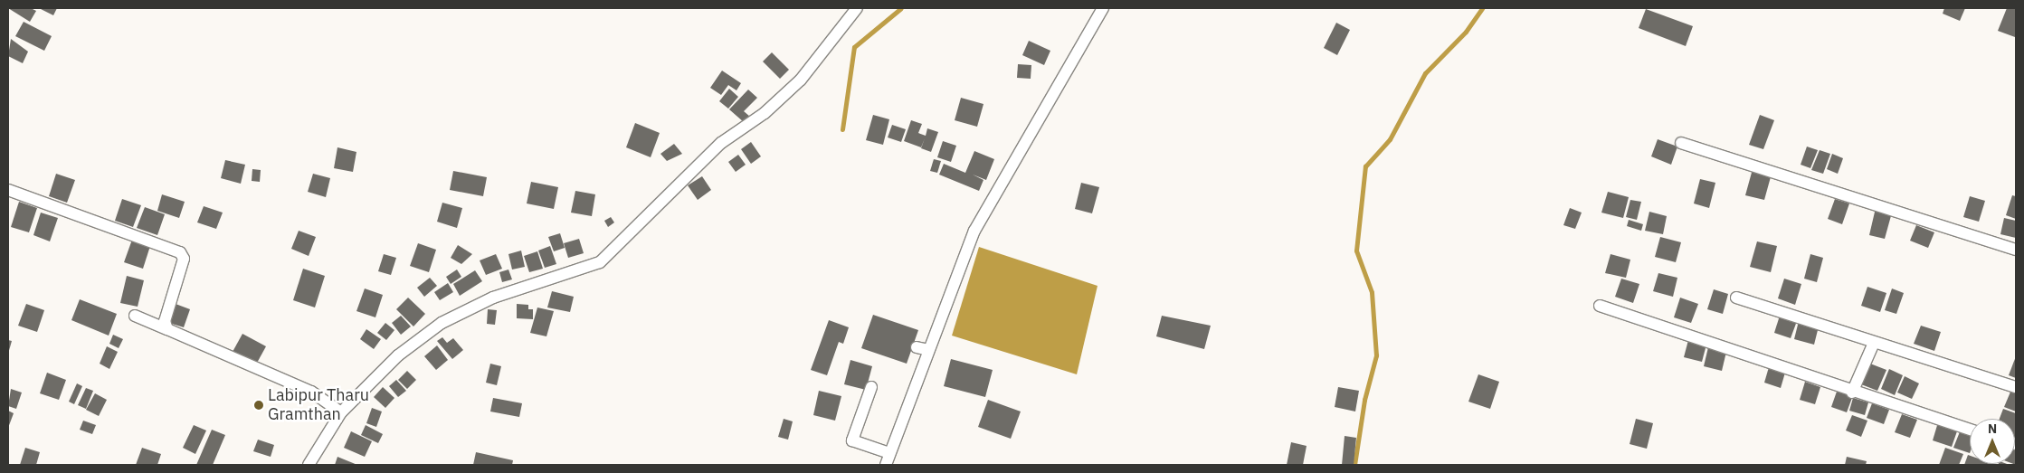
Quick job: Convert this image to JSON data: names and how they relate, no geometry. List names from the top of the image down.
{
  "places": ["Labipur Tharu Gramthan"],
  "north": "top"
}
